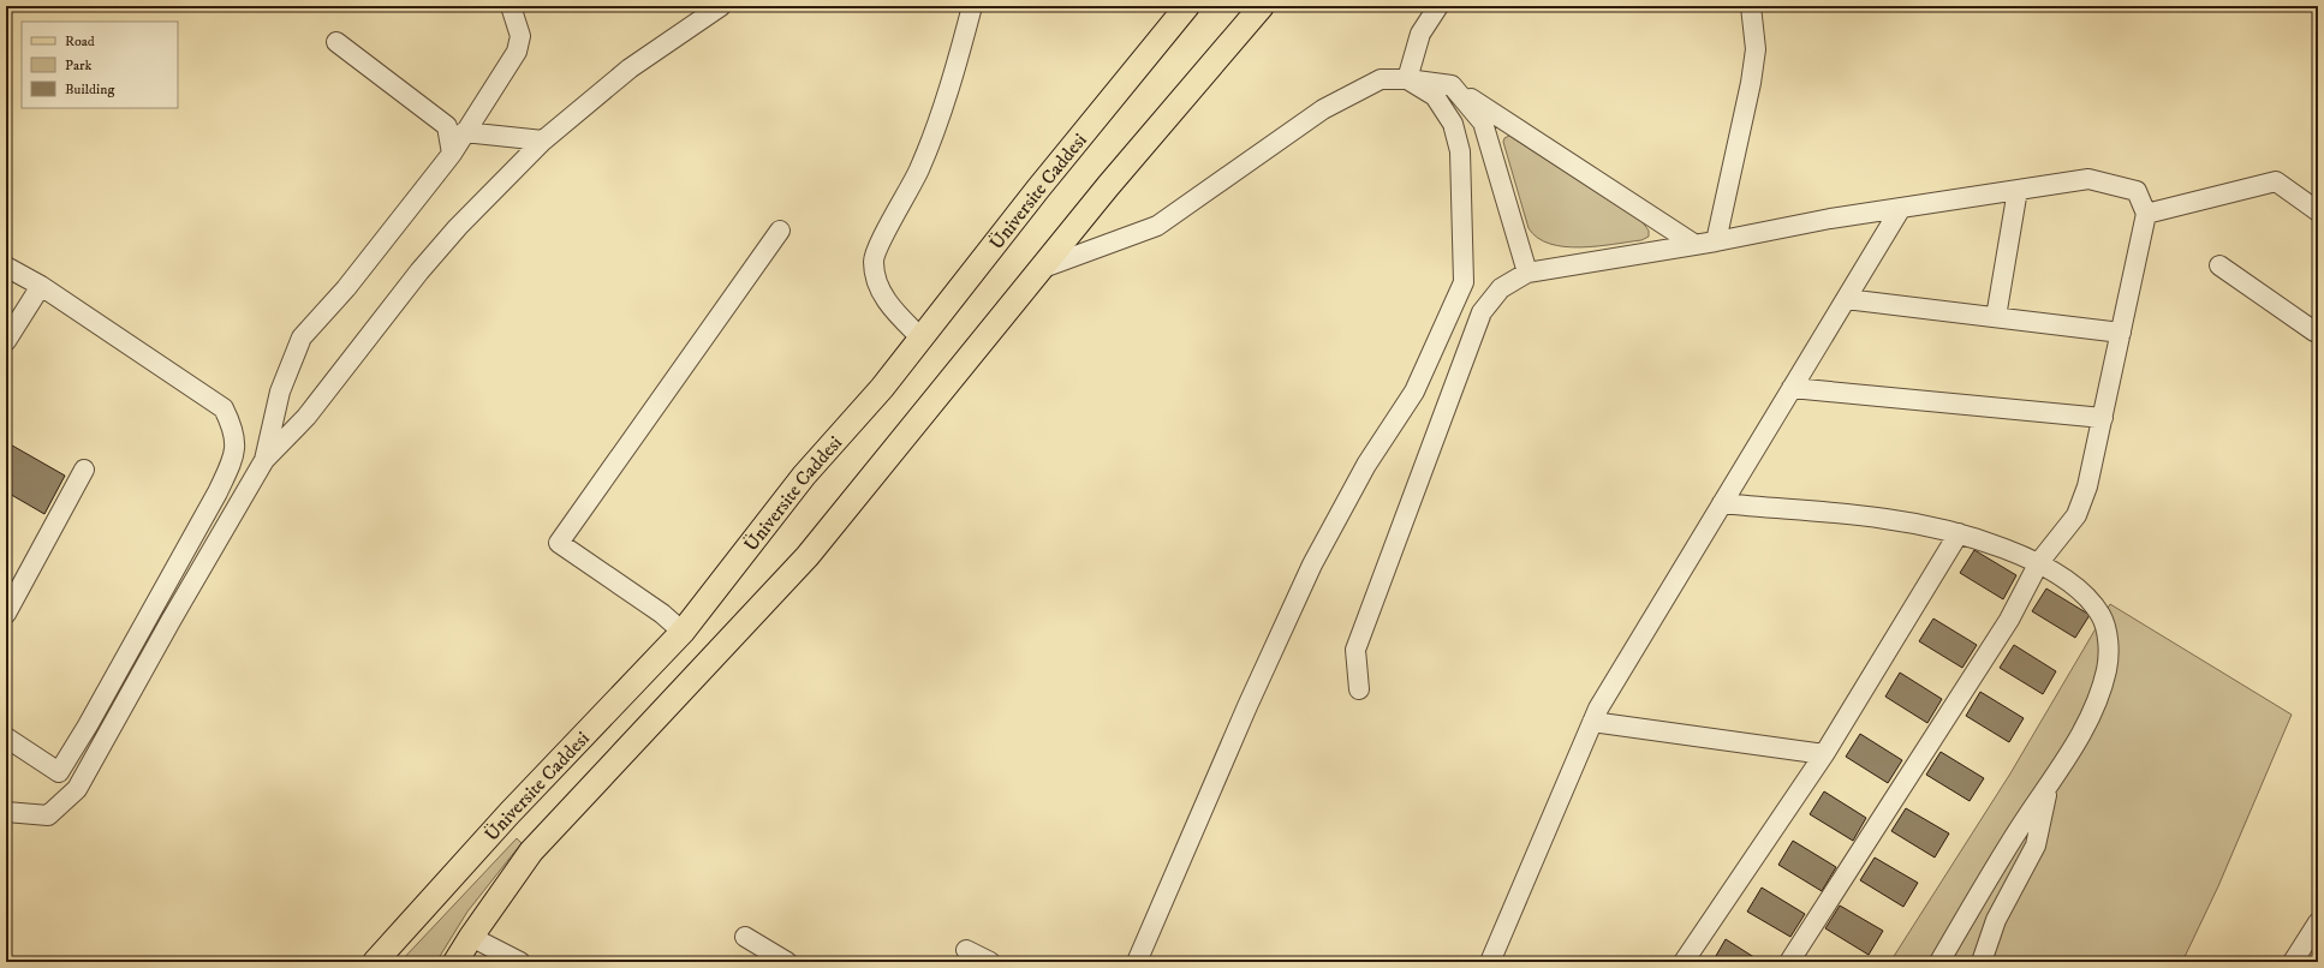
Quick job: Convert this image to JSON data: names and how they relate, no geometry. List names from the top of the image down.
{
  "streets": {
    "main road": ["Üniversite Caddesi"]
  },
  "legend": ["Road", "Park", "Building"]
}
